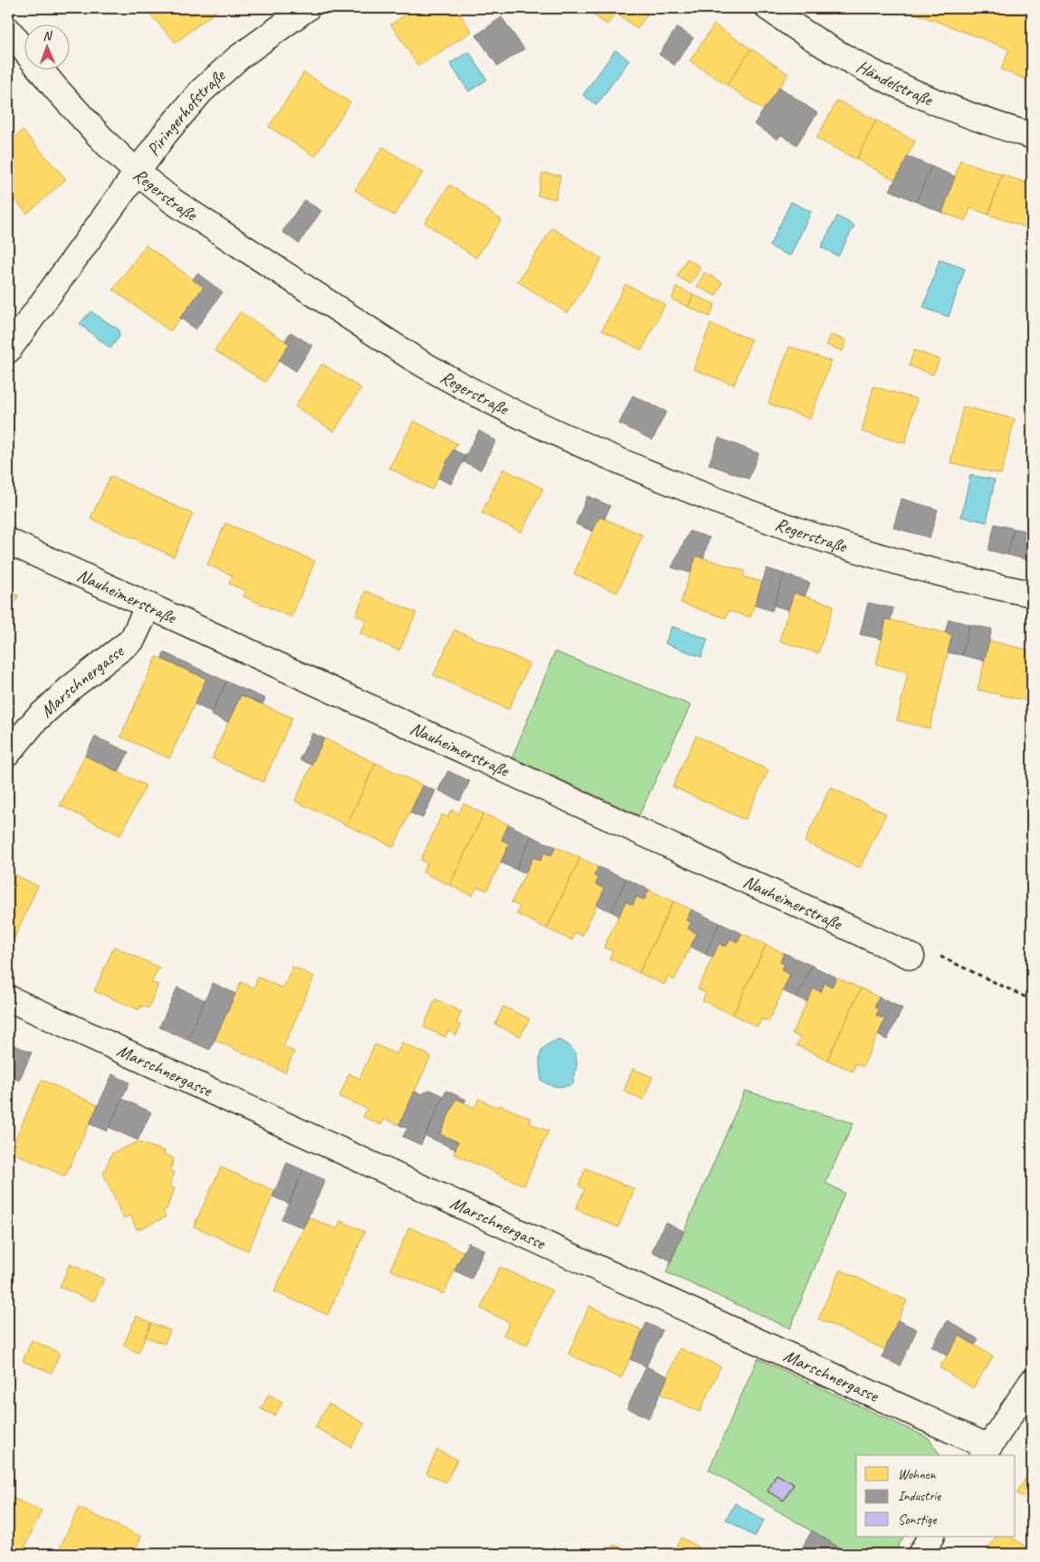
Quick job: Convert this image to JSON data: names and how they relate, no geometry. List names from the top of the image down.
{
  "streets": {
    "street": [
      "Händelstraße",
      "Piringerhofstraße",
      "Regerstraße",
      "Nauheimerstraße",
      "Marschnergasse"
    ]
  },
  "crossings": [
    ["Piringerhofstraße", "Regerstraße"],
    ["Nauheimerstraße", "Marschnergasse"]
  ],
  "legend": ["Wohnen", "Industrie", "Sonstige"],
  "north": "top"
}
